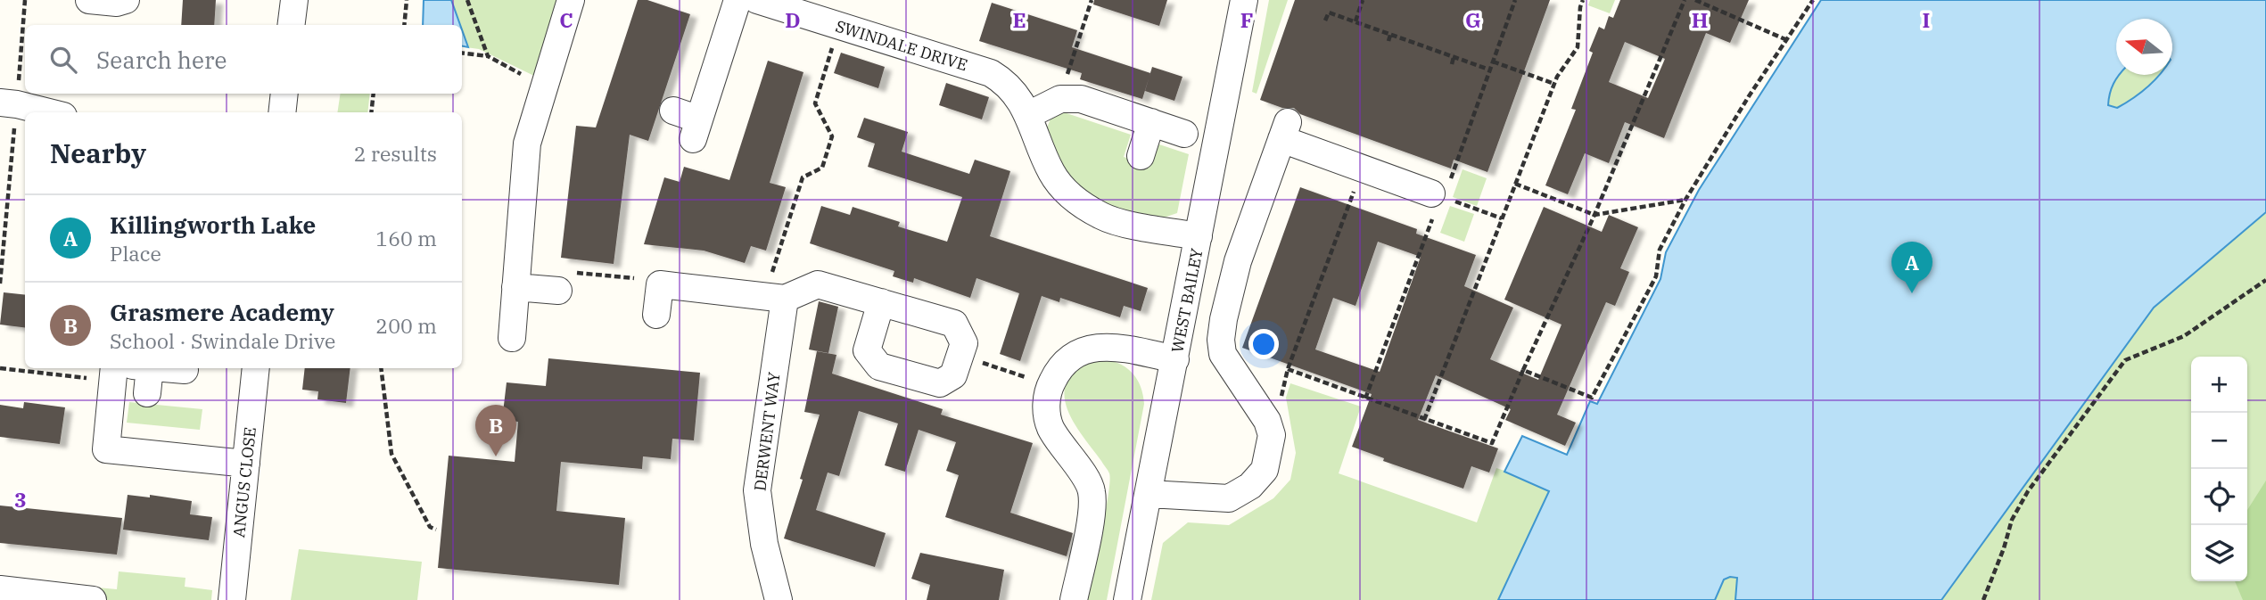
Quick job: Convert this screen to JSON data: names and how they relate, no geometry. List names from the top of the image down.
{
  "streets": {
    "street": [
      "SWINDALE DRIVE",
      "WEST BAILEY",
      "DERWENT WAY",
      "ANGUS CLOSE"
    ]
  },
  "crossings": [
    ["SWINDALE DRIVE", "WEST BAILEY"]
  ],
  "north": "left",
  "page": {
    "search": "Search here",
    "heading": ["Nearby", "2 results"],
    "list": [
      {
        "mark": "A",
        "name": "Killingworth Lake",
        "note": "Place",
        "value": "160 m"
      },
      {
        "mark": "B",
        "name": "Grasmere Academy",
        "note": "School · Swindale Drive",
        "value": "200 m"
      }
    ],
    "pins": ["A", "B"],
    "map_buttons": ["+", "−"]
  },
  "grid": {
    "columns": [
      "C",
      "D",
      "E",
      "F",
      "G",
      "H",
      "I"
    ],
    "rows": ["3"]
  }
}
